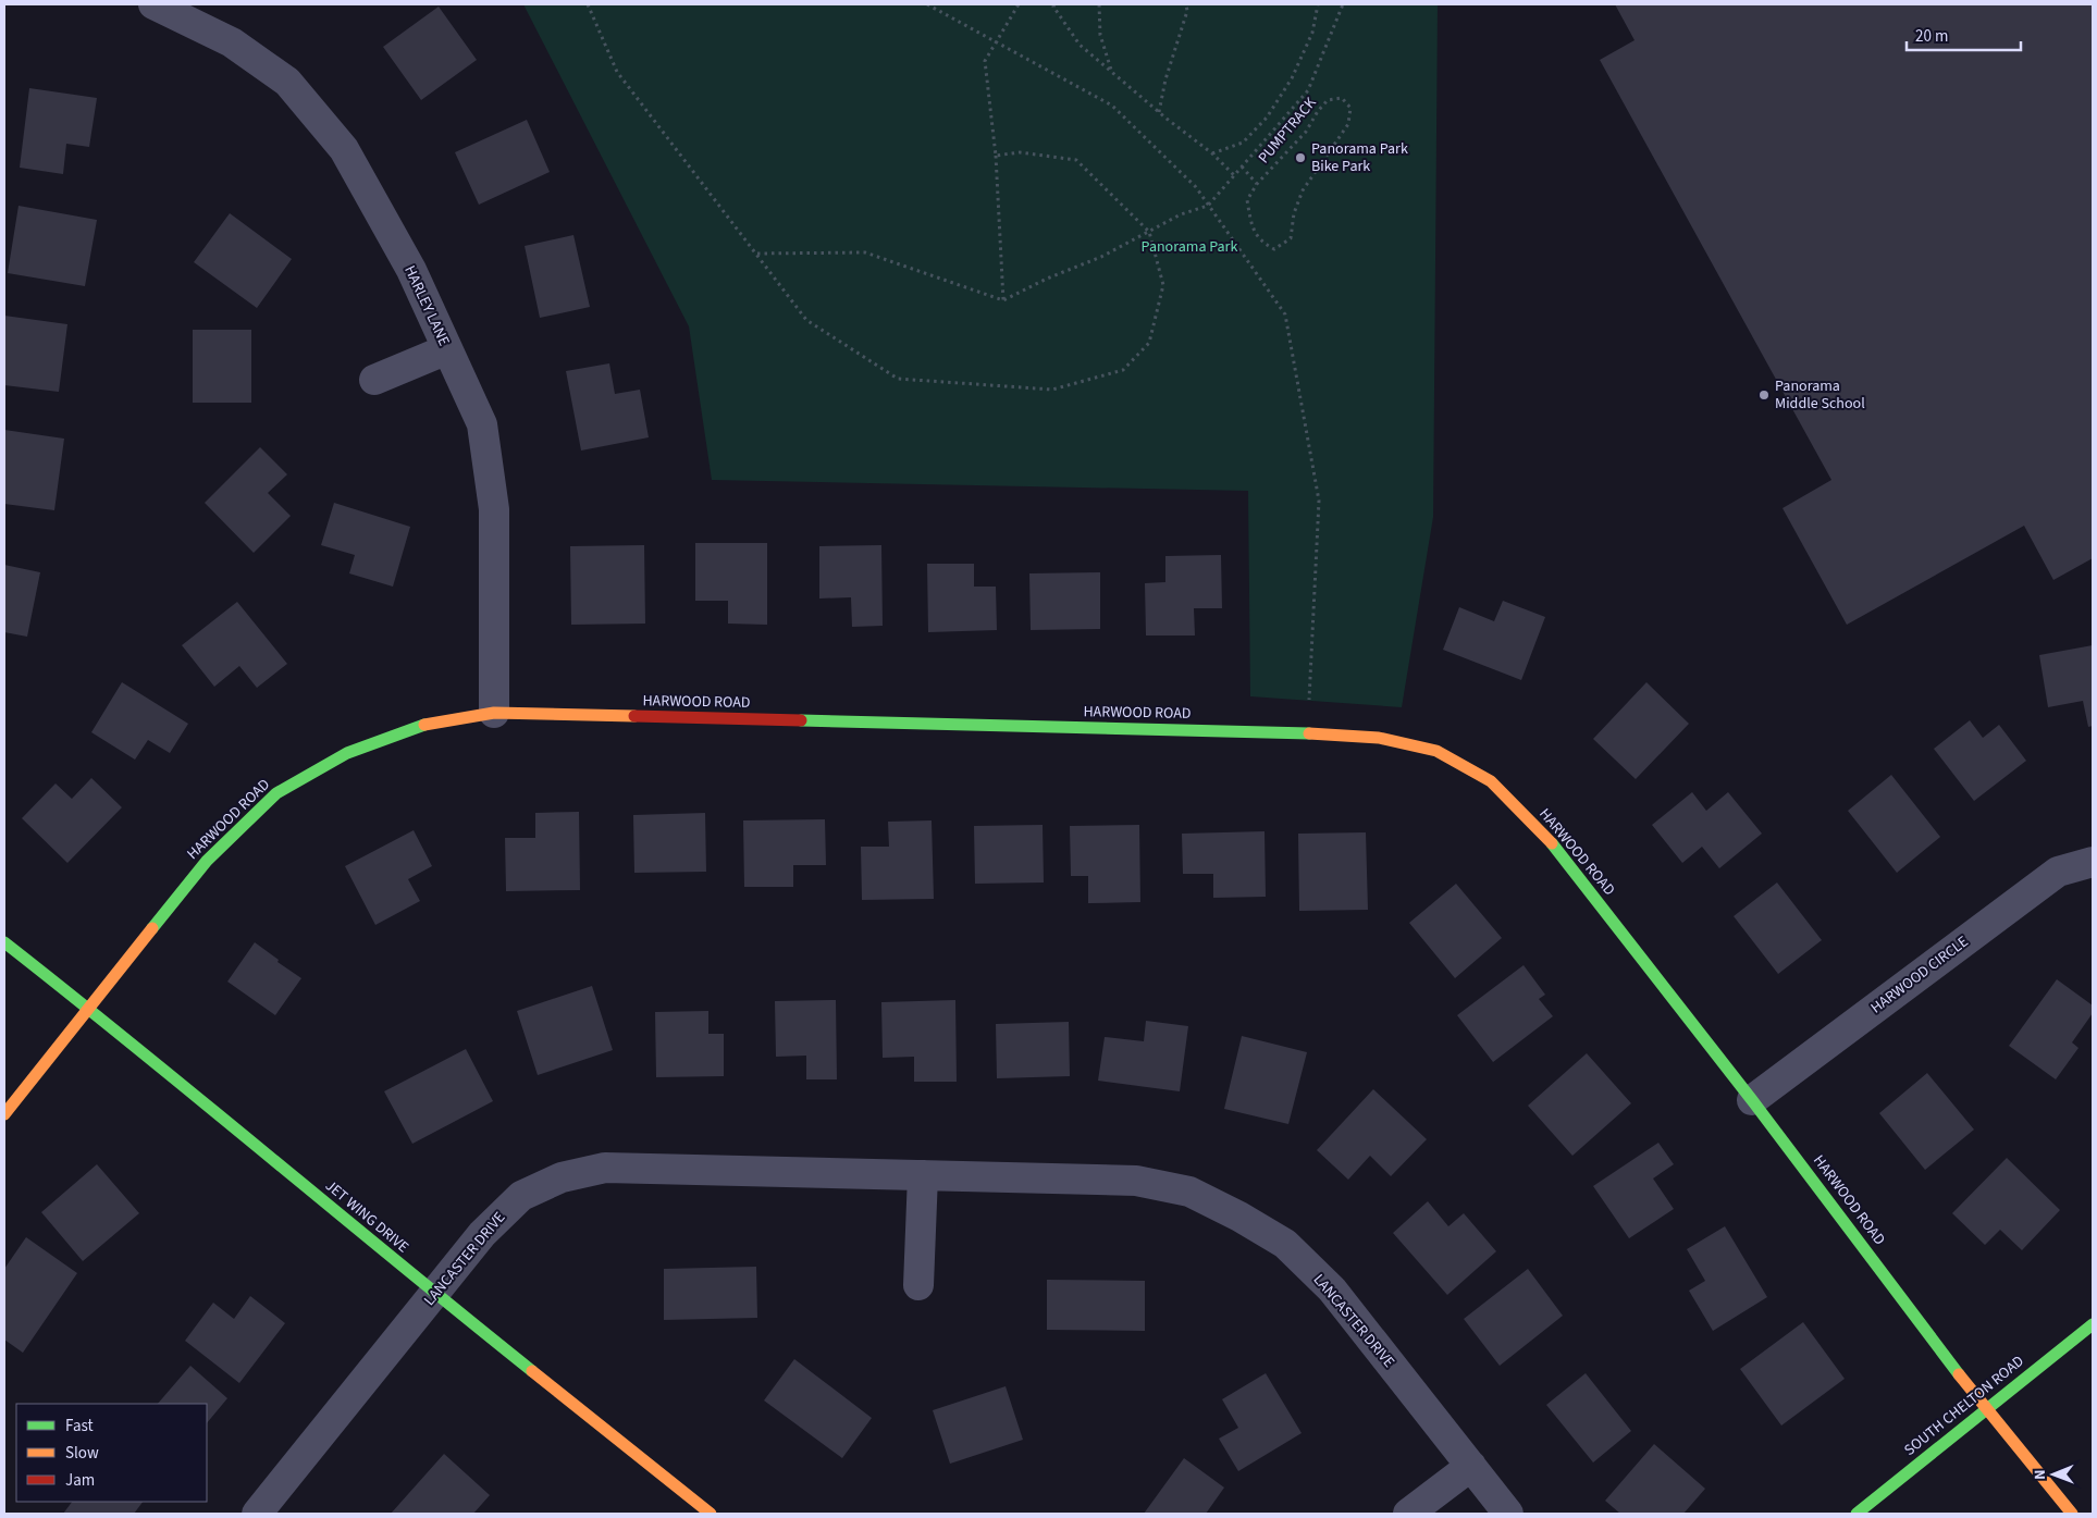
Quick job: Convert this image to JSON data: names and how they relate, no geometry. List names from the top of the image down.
{
  "streets": {
    "street": [
      "HARLEY LANE",
      "HARWOOD ROAD",
      "HARWOOD CIRCLE",
      "JET WING DRIVE",
      "LANCASTER DRIVE",
      "SOUTH CHELTON ROAD"
    ],
    "path": ["PUMPTRACK"]
  },
  "crossings": [
    ["HARLEY LANE", "HARWOOD ROAD"],
    ["HARWOOD ROAD", "HARWOOD CIRCLE"],
    ["HARWOOD ROAD", "JET WING DRIVE"],
    ["HARWOOD ROAD", "SOUTH CHELTON ROAD"],
    ["JET WING DRIVE", "LANCASTER DRIVE"]
  ],
  "parks": ["Panorama Park"],
  "places": ["Panorama Park Bike Park", "Panorama Middle School"],
  "legend": ["Fast", "Slow", "Jam"],
  "scale_bar": "20 m",
  "north": "left"
}
